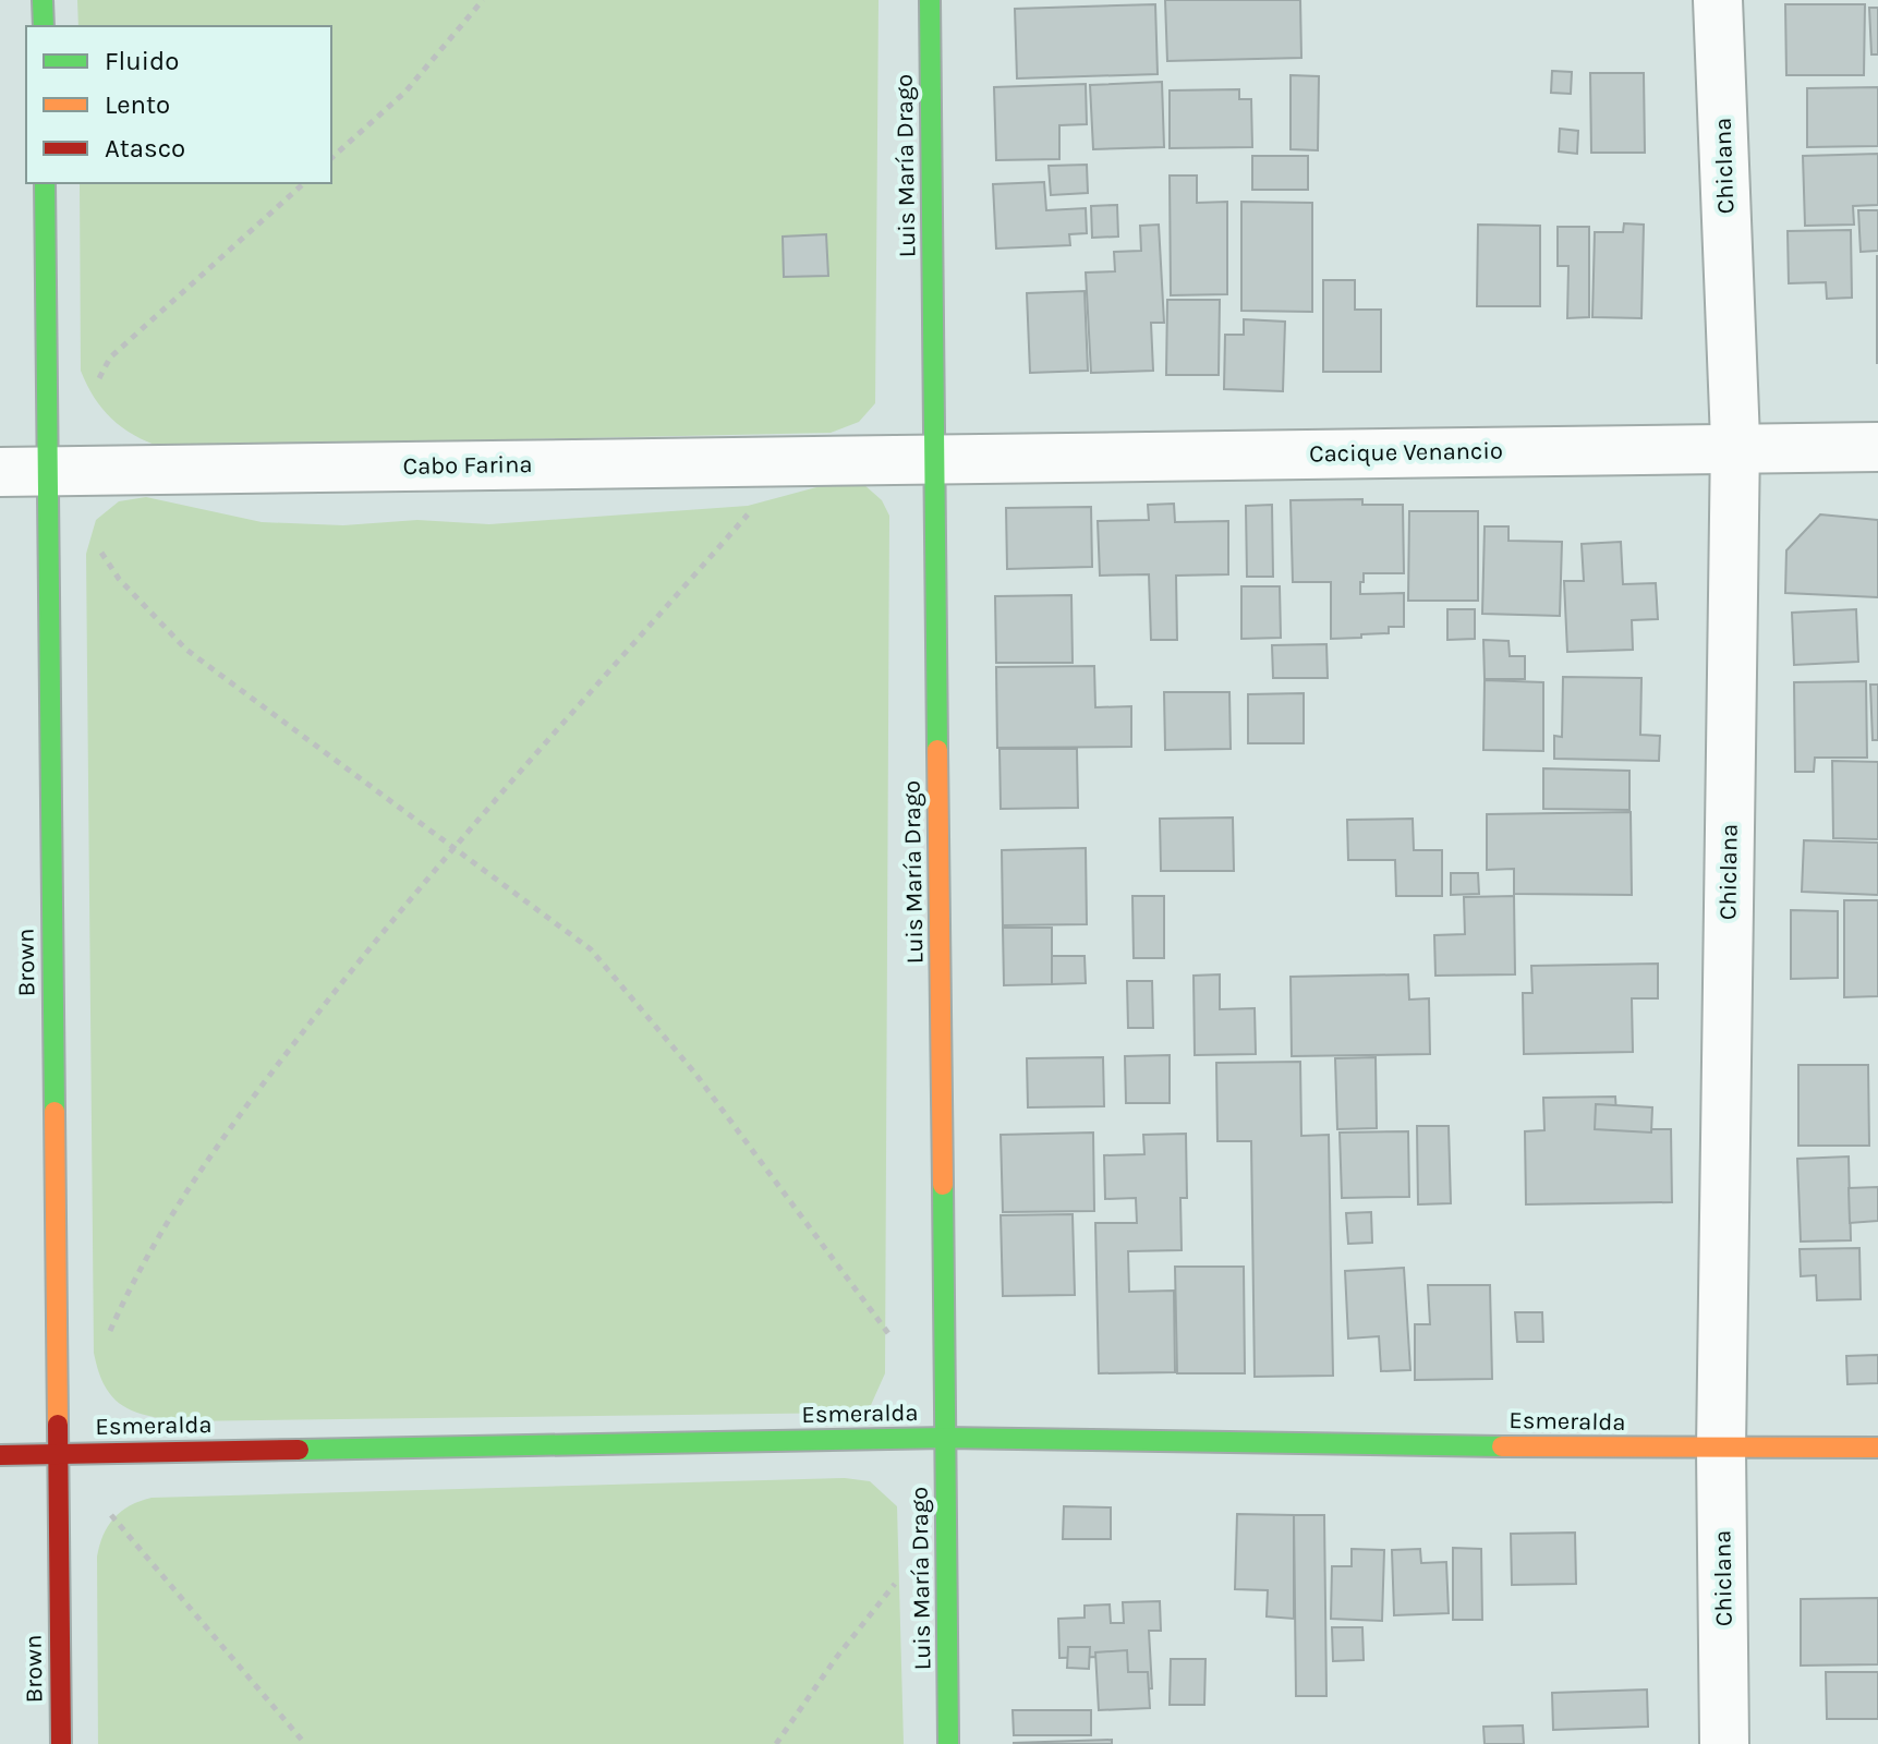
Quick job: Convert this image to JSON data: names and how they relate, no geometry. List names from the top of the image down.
{
  "streets": {
    "main road": ["Luis María Drago", "Brown", "Esmeralda"],
    "street": ["Chiclana", "Cacique Venancio", "Cabo Farina"]
  },
  "crossings": [
    ["Luis María Drago", "Cacique Venancio"],
    ["Luis María Drago", "Cabo Farina"],
    ["Luis María Drago", "Esmeralda"],
    ["Chiclana", "Cacique Venancio"],
    ["Chiclana", "Esmeralda"],
    ["Cacique Venancio", "Cabo Farina"],
    ["Cabo Farina", "Brown"],
    ["Brown", "Esmeralda"]
  ],
  "legend": ["Fluido", "Lento", "Atasco"]
}
